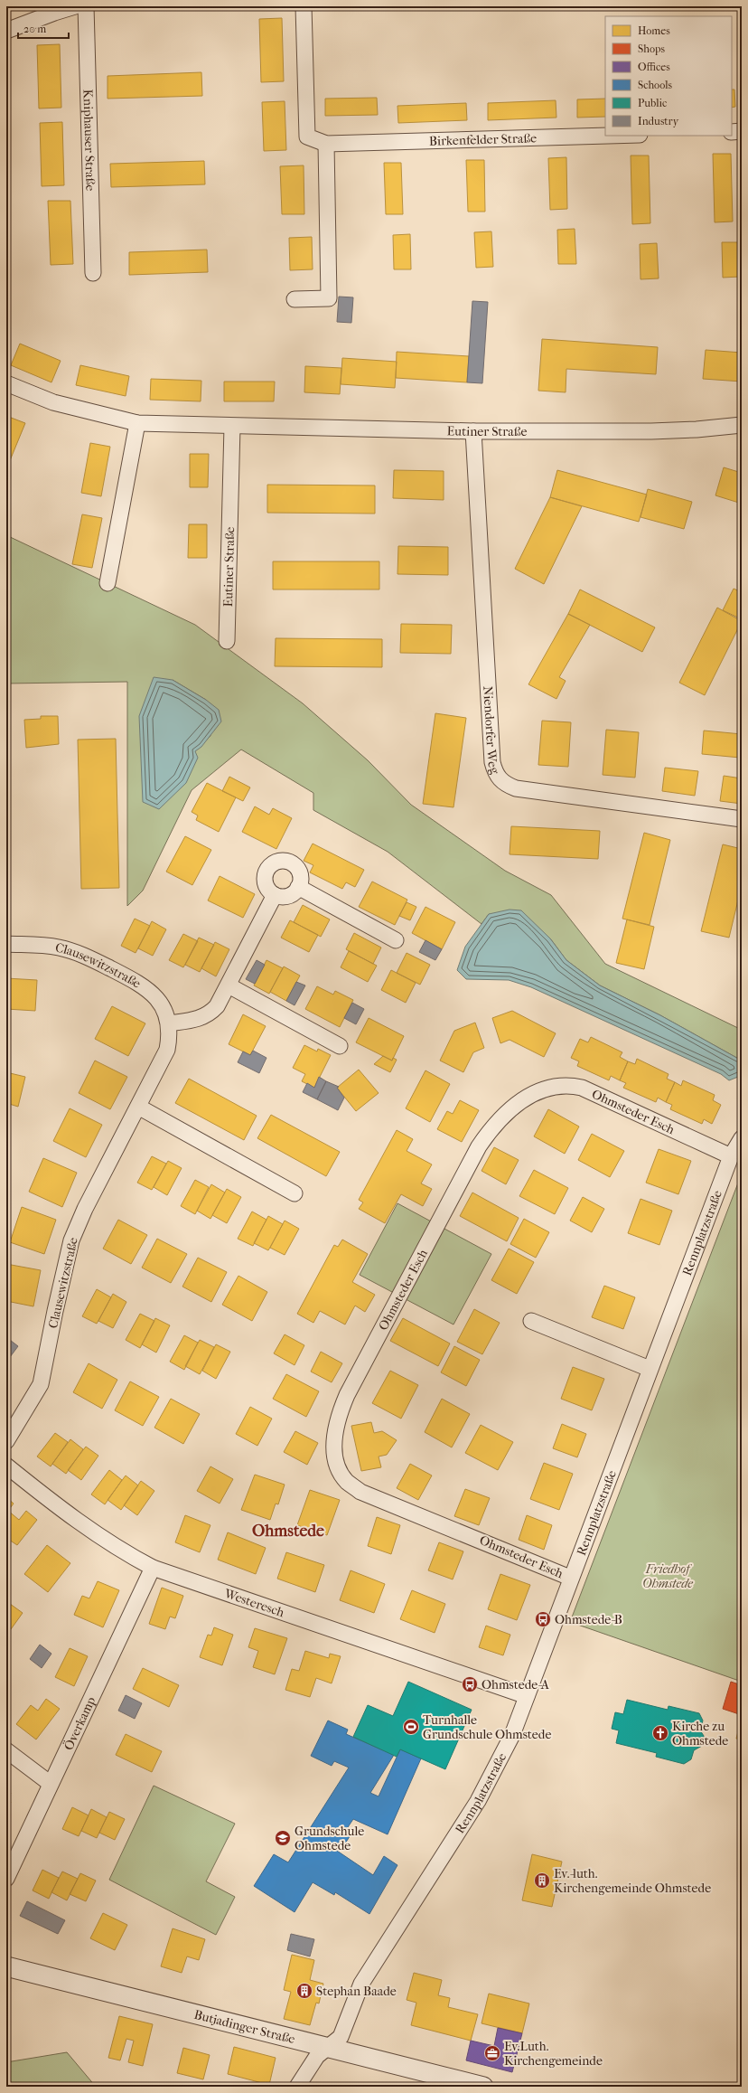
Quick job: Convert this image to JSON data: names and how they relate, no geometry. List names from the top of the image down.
{
  "streets": {
    "street": [
      "Kniphauser Straße",
      "Birkenfelder Straße",
      "Eutiner Straße",
      "Niendorfer Weg",
      "Clausewitzstraße",
      "Ohmsteder Esch",
      "Rennplatzstraße",
      "Westeresch",
      "Överkamp",
      "Butjadinger Straße"
    ]
  },
  "crossings": [
    ["Eutiner Straße", "Niendorfer Weg"],
    ["Ohmsteder Esch", "Rennplatzstraße"],
    ["Rennplatzstraße", "Westeresch"],
    ["Rennplatzstraße", "Butjadinger Straße"],
    ["Westeresch", "Överkamp"]
  ],
  "districts": ["Ohmstede"],
  "parks": ["Friedhof Ohmstede"],
  "places": {
    "bus stop": ["Ohmstede-B", "Ohmstede-A"],
    "sports": ["Turnhalle Grundschule Ohmstede"],
    "church": ["Kirche zu Ohmstede"],
    "school or university": ["Grundschule Ohmstede"],
    "building": ["Ev.-luth. Kirchengemeinde Ohmstede", "Stephan Baade"],
    "office": ["Ev.Luth. Kirchengemeinde"]
  },
  "legend": [
    "Homes",
    "Shops",
    "Offices",
    "Schools",
    "Public",
    "Industry"
  ],
  "scale_bar": "20 m"
}
